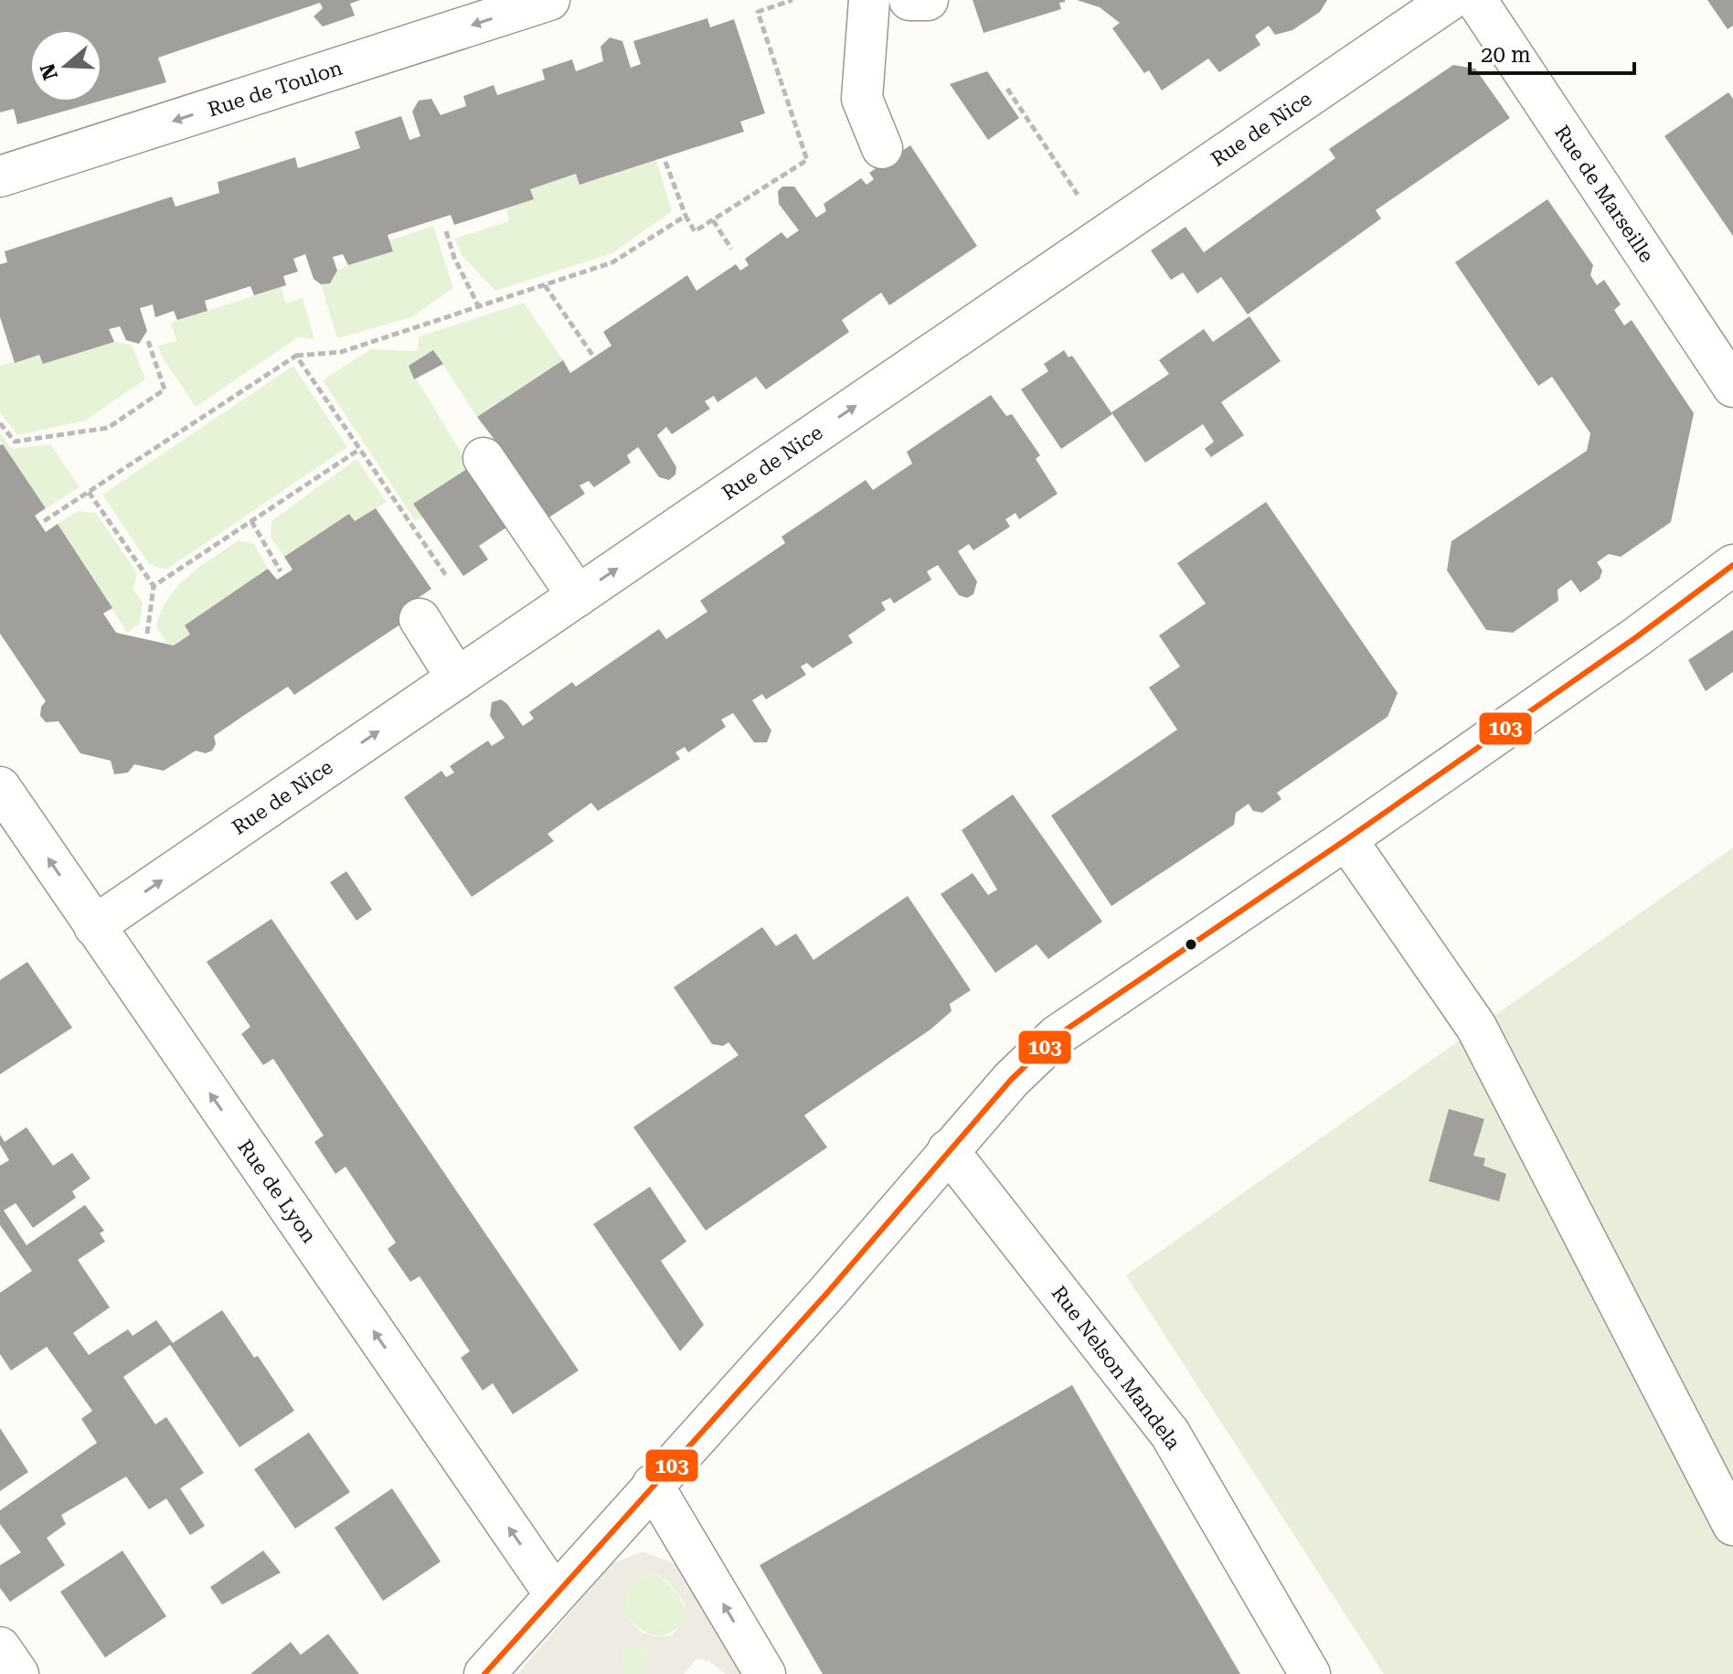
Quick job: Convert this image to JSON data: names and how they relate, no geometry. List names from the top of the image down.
{
  "streets": {
    "street": [
      "Rue de Toulon",
      "Rue de Nice",
      "Rue de Marseille",
      "Rue de Lyon",
      "Rue Nelson Mandela"
    ]
  },
  "crossings": [
    ["Rue de Nice", "Rue de Lyon"]
  ],
  "one_way": ["Rue de Toulon", "Rue de Nice", "Rue de Lyon"],
  "lines": ["transit line 103"],
  "scale_bar": "20 m",
  "north": "left"
}
